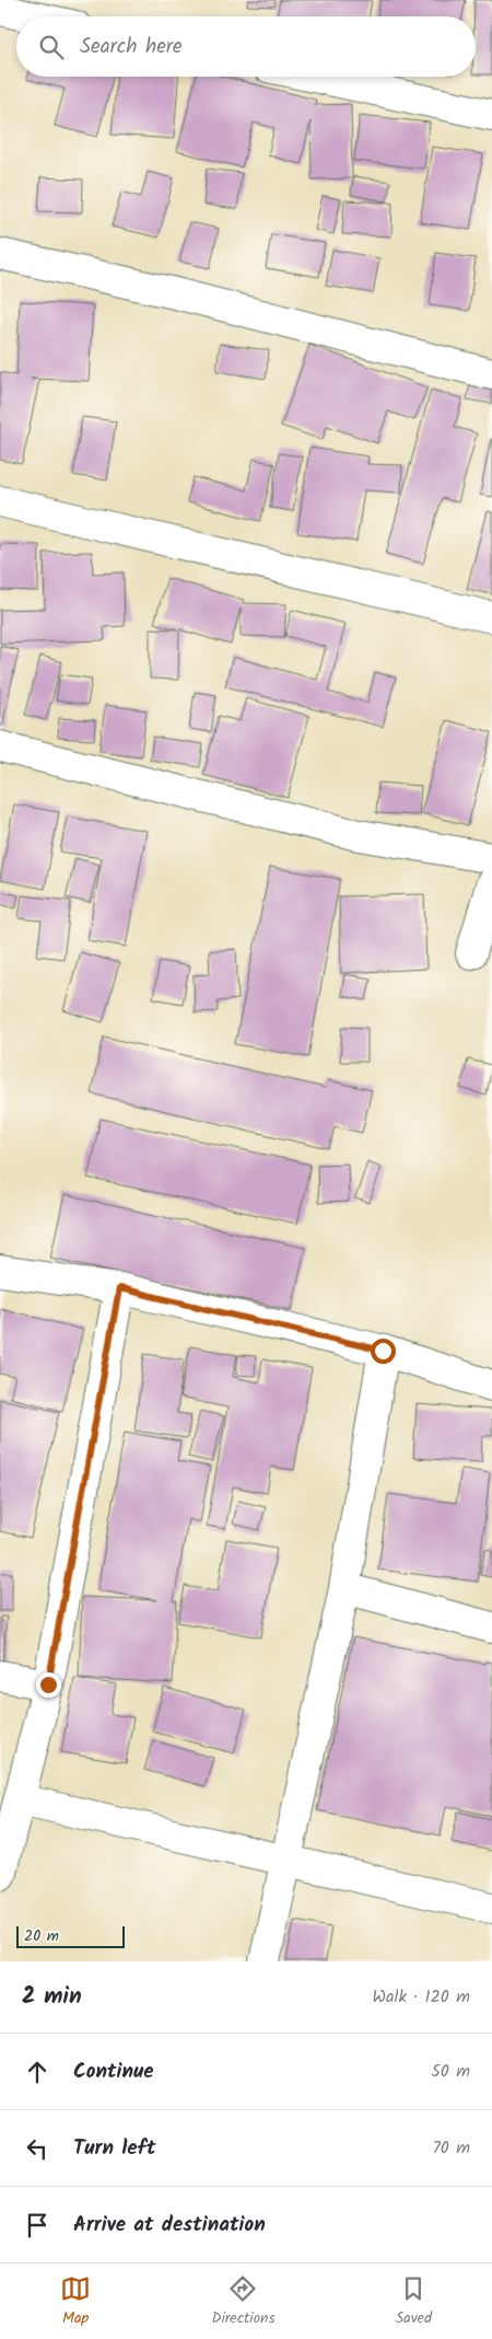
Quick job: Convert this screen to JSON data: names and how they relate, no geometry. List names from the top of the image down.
{
  "scale_bar": "20 m",
  "page": {
    "search": "Search here",
    "scale": "20 m",
    "heading": ["2 min", "Walk · 120 m"],
    "list": [
      ["Continue", "50 m"],
      ["Turn left", "70 m"],
      "Arrive at destination"
    ],
    "nav": ["Map", "Directions", "Saved"]
  }
}
